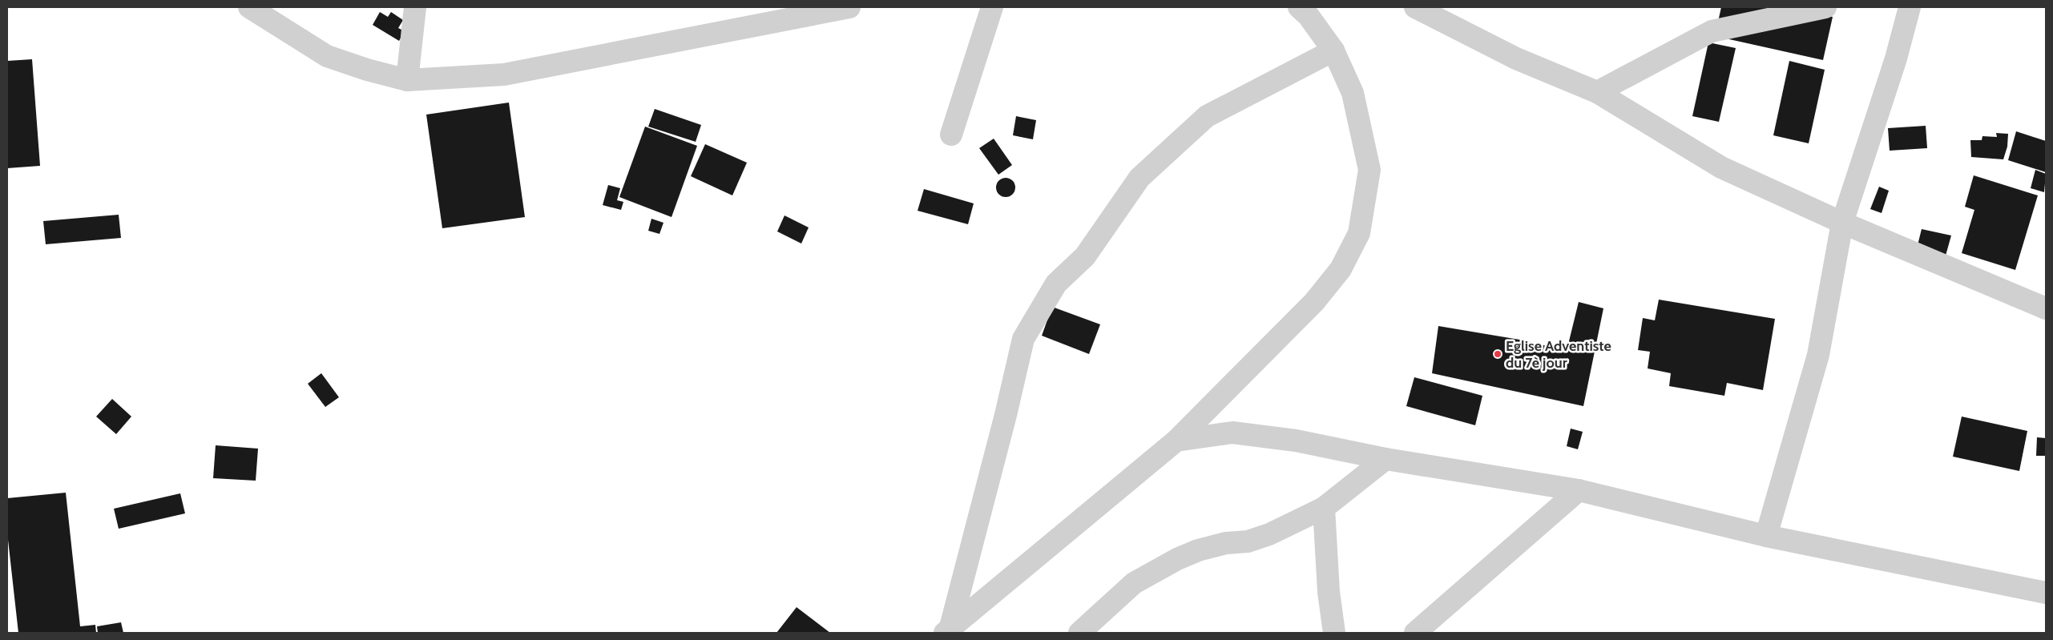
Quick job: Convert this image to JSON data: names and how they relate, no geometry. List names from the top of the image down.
{
  "places": ["Eglise Adventiste du 7è jour"]
}
